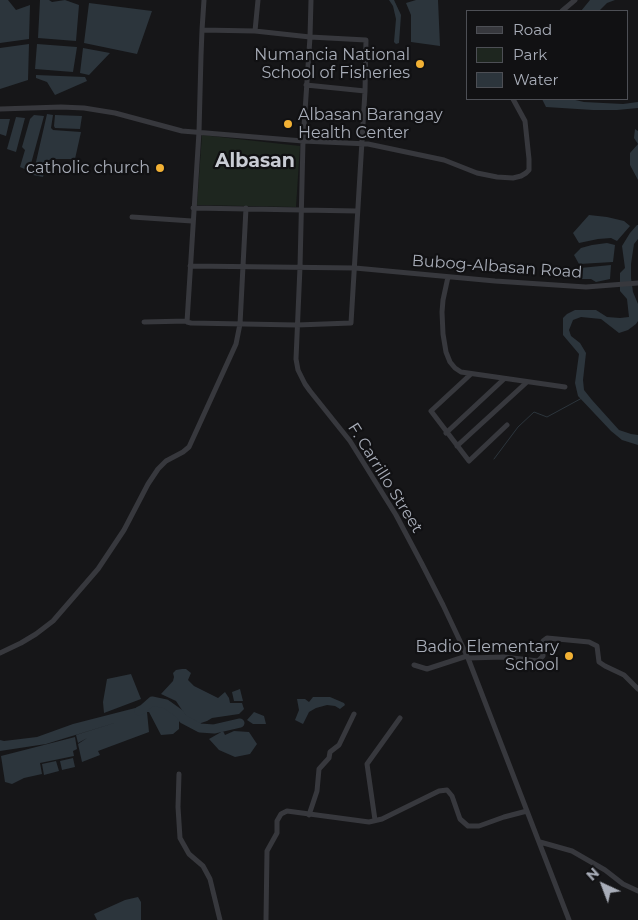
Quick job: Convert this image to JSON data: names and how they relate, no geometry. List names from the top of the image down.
{
  "streets": {
    "street": ["Bubog-Albasan Road", "F. Carrillo Street"]
  },
  "crossings": [
    ["Bubog-Albasan Road", "F. Carrillo Street"]
  ],
  "districts": ["Albasan"],
  "places": [
    "Numancia National School of Fisheries",
    "Albasan Barangay Health Center",
    "catholic church",
    "Badio Elementary School"
  ],
  "legend": ["Road", "Park", "Water"],
  "north": "top left"
}
